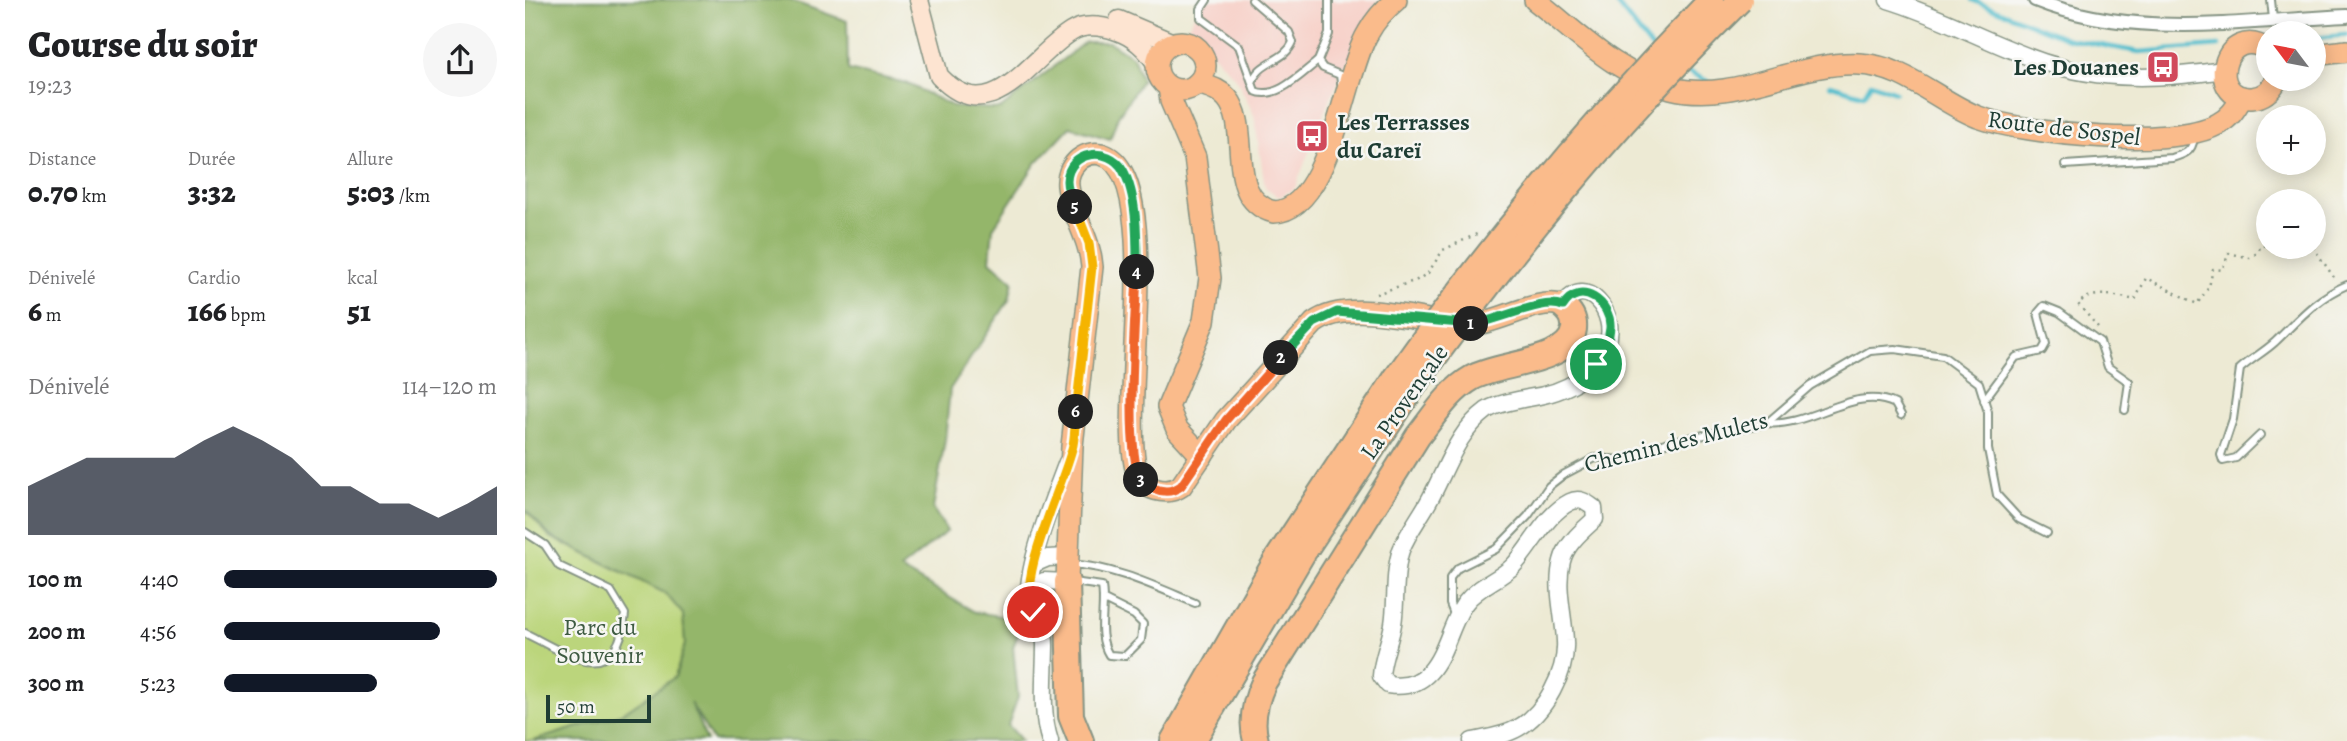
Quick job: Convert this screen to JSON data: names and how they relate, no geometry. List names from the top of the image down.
{
  "streets": {
    "highway": ["La Provençale"],
    "main road": ["Route de Sospel"],
    "lane": ["Chemin des Mulets"]
  },
  "parks": ["Parc du Souvenir"],
  "places": {
    "bus stop": ["Les Douanes", "Les Terrasses du Careï"]
  },
  "scale_bar": "50 m",
  "north": "top left",
  "page": {
    "heading": ["Course du soir", "19:23"],
    "map_buttons": ["+", "−"],
    "stats": [
      ["Distance", "0.70 km"],
      ["Durée", "3:32"],
      ["Allure", "5:03 /km"],
      ["Dénivelé", "6 m"],
      ["Cardio", "166 bpm"],
      ["kcal", "51"]
    ],
    "pins": [
      "5",
      "4",
      "1",
      "2",
      "6",
      "3"
    ],
    "chart": ["Dénivelé", "114–120 m"],
    "list": [
      {
        "name": "100 m",
        "note": "4:40"
      },
      {
        "name": "200 m",
        "note": "4:56"
      },
      {
        "name": "300 m",
        "note": "5:23"
      }
    ],
    "scale": "50 m"
  }
}
